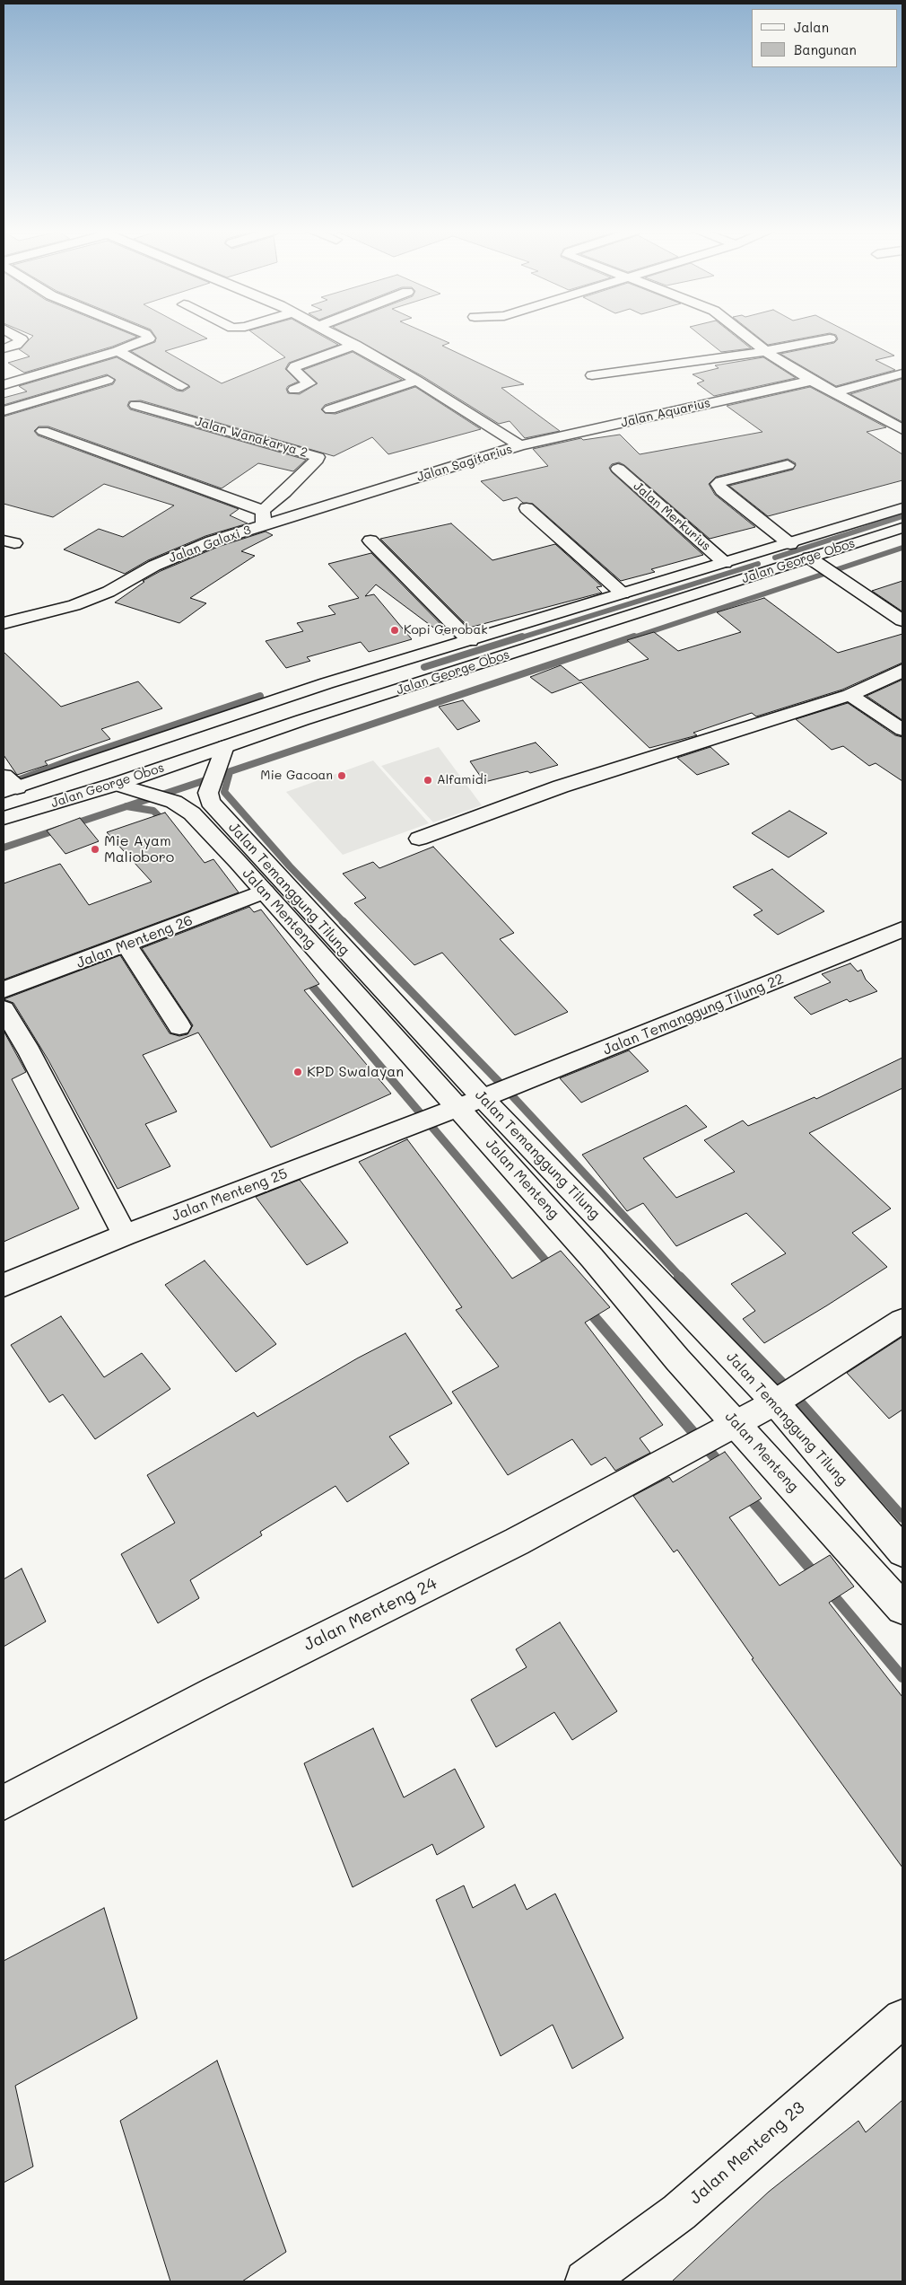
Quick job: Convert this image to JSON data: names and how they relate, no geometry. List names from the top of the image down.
{
  "streets": {
    "street": [
      "Jalan Aquarius",
      "Jalan Wanakarya 2",
      "Jalan Sagitarius",
      "Jalan Merkurius",
      "Jalan Galaxi 3",
      "Jalan George Obos",
      "Jalan Temanggung Tilung",
      "Jalan Menteng",
      "Jalan Menteng 26",
      "Jalan Temanggung Tilung 22",
      "Jalan Menteng 25",
      "Jalan Menteng 24",
      "Jalan Menteng 23"
    ]
  },
  "crossings": [
    ["Jalan Aquarius", "Jalan Sagitarius"],
    ["Jalan Wanakarya 2", "Jalan Sagitarius"],
    ["Jalan Wanakarya 2", "Jalan Galaxi 3"],
    ["Jalan Sagitarius", "Jalan Galaxi 3"],
    ["Jalan Merkurius", "Jalan George Obos"],
    ["Jalan George Obos", "Jalan Temanggung Tilung"],
    ["Jalan George Obos", "Jalan Menteng"],
    ["Jalan Temanggung Tilung", "Jalan Temanggung Tilung 22"],
    ["Jalan Temanggung Tilung", "Jalan Menteng 24"],
    ["Jalan Menteng", "Jalan Menteng 26"],
    ["Jalan Menteng", "Jalan Temanggung Tilung 22"],
    ["Jalan Menteng", "Jalan Menteng 25"],
    ["Jalan Menteng", "Jalan Menteng 24"],
    ["Jalan Temanggung Tilung 22", "Jalan Menteng 25"]
  ],
  "places": [
    "Kopi Gerobak",
    "Mie Gacoan",
    "Alfamidi",
    "Mie Ayam Malioboro",
    "KPD Swalayan"
  ],
  "legend": ["Jalan", "Bangunan"]
}
